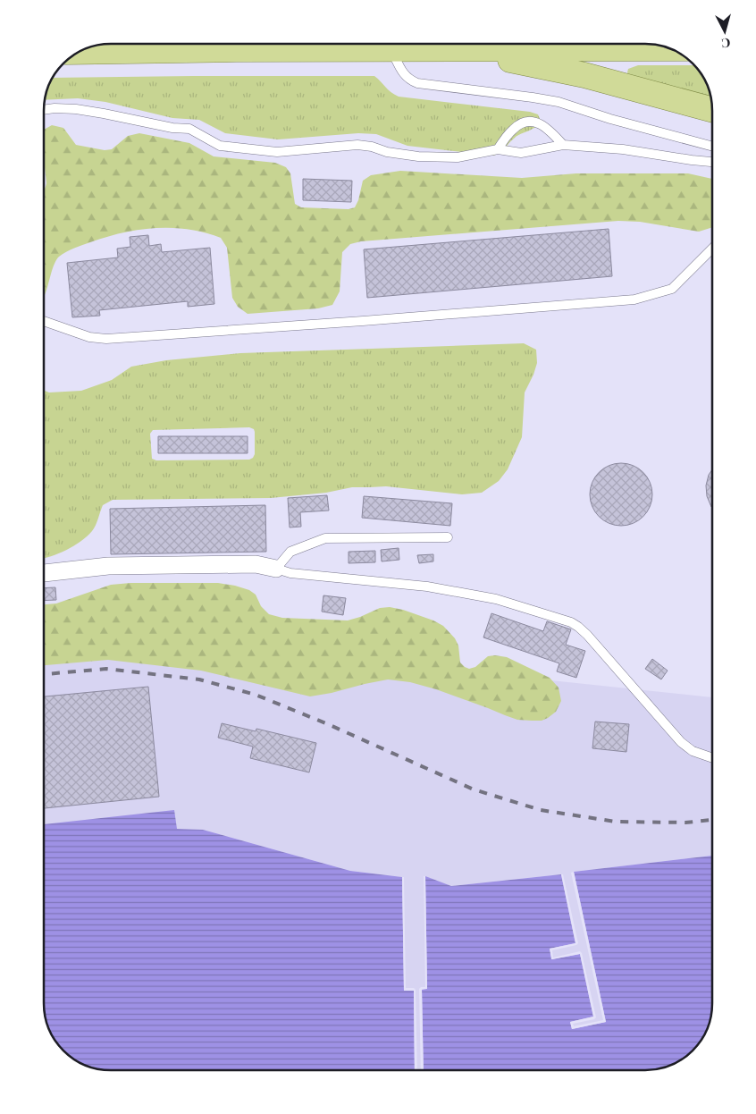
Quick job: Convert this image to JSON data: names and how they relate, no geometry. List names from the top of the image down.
{
  "north": "bottom"
}
